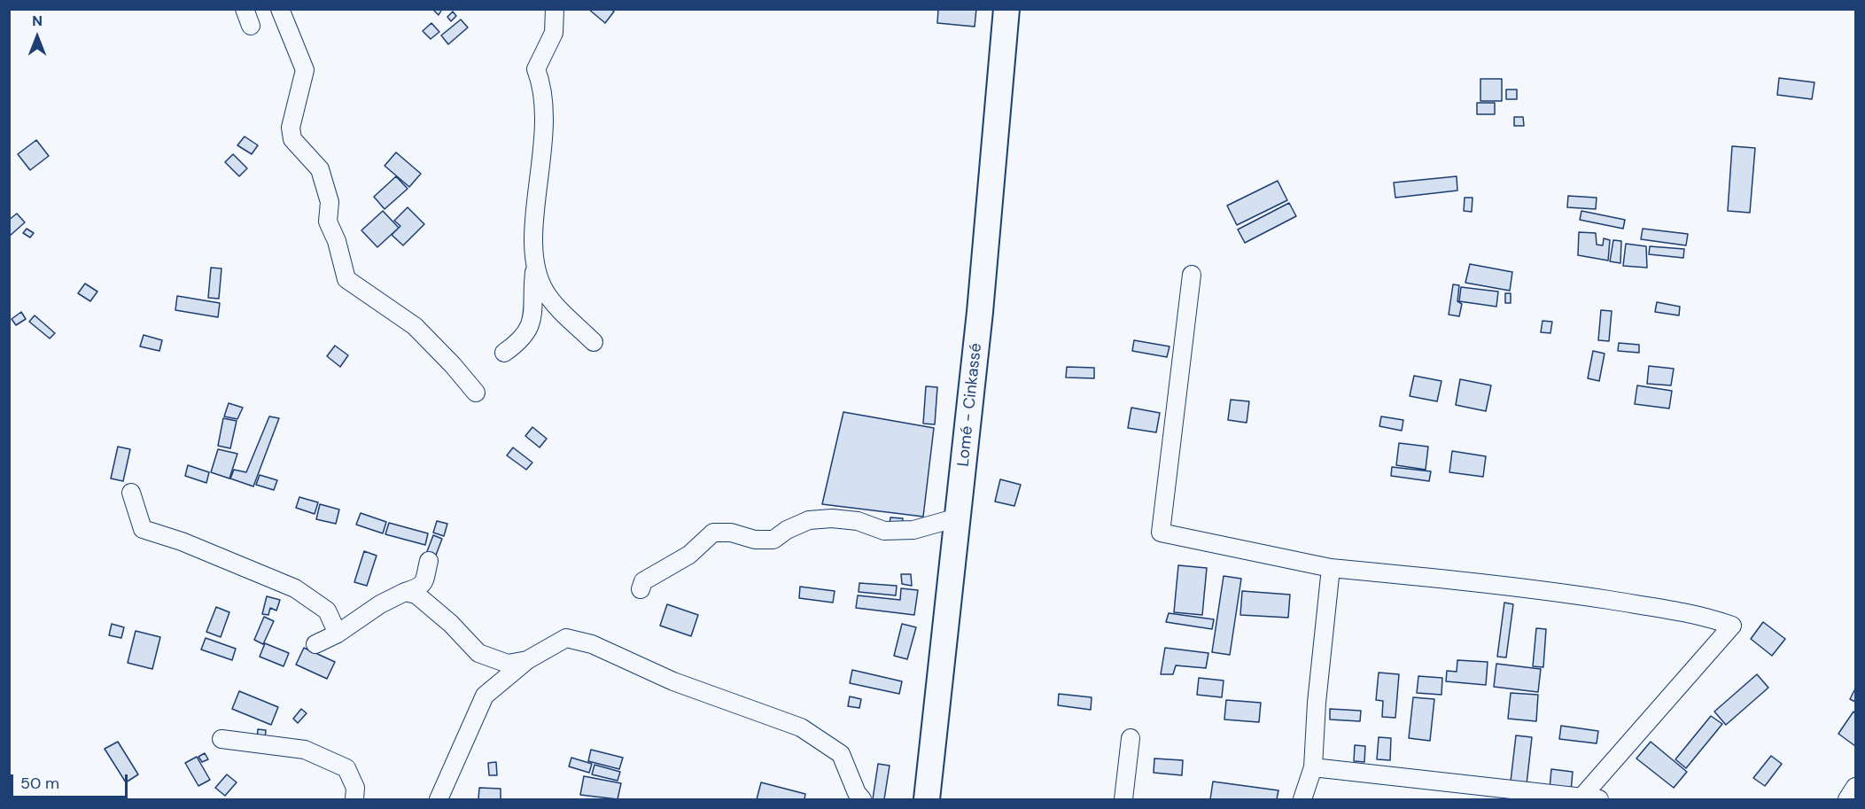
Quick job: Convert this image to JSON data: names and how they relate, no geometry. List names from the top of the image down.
{
  "streets": {
    "highway": ["Lomé - Cinkassé"]
  },
  "scale_bar": "50 m",
  "north": "top"
}
